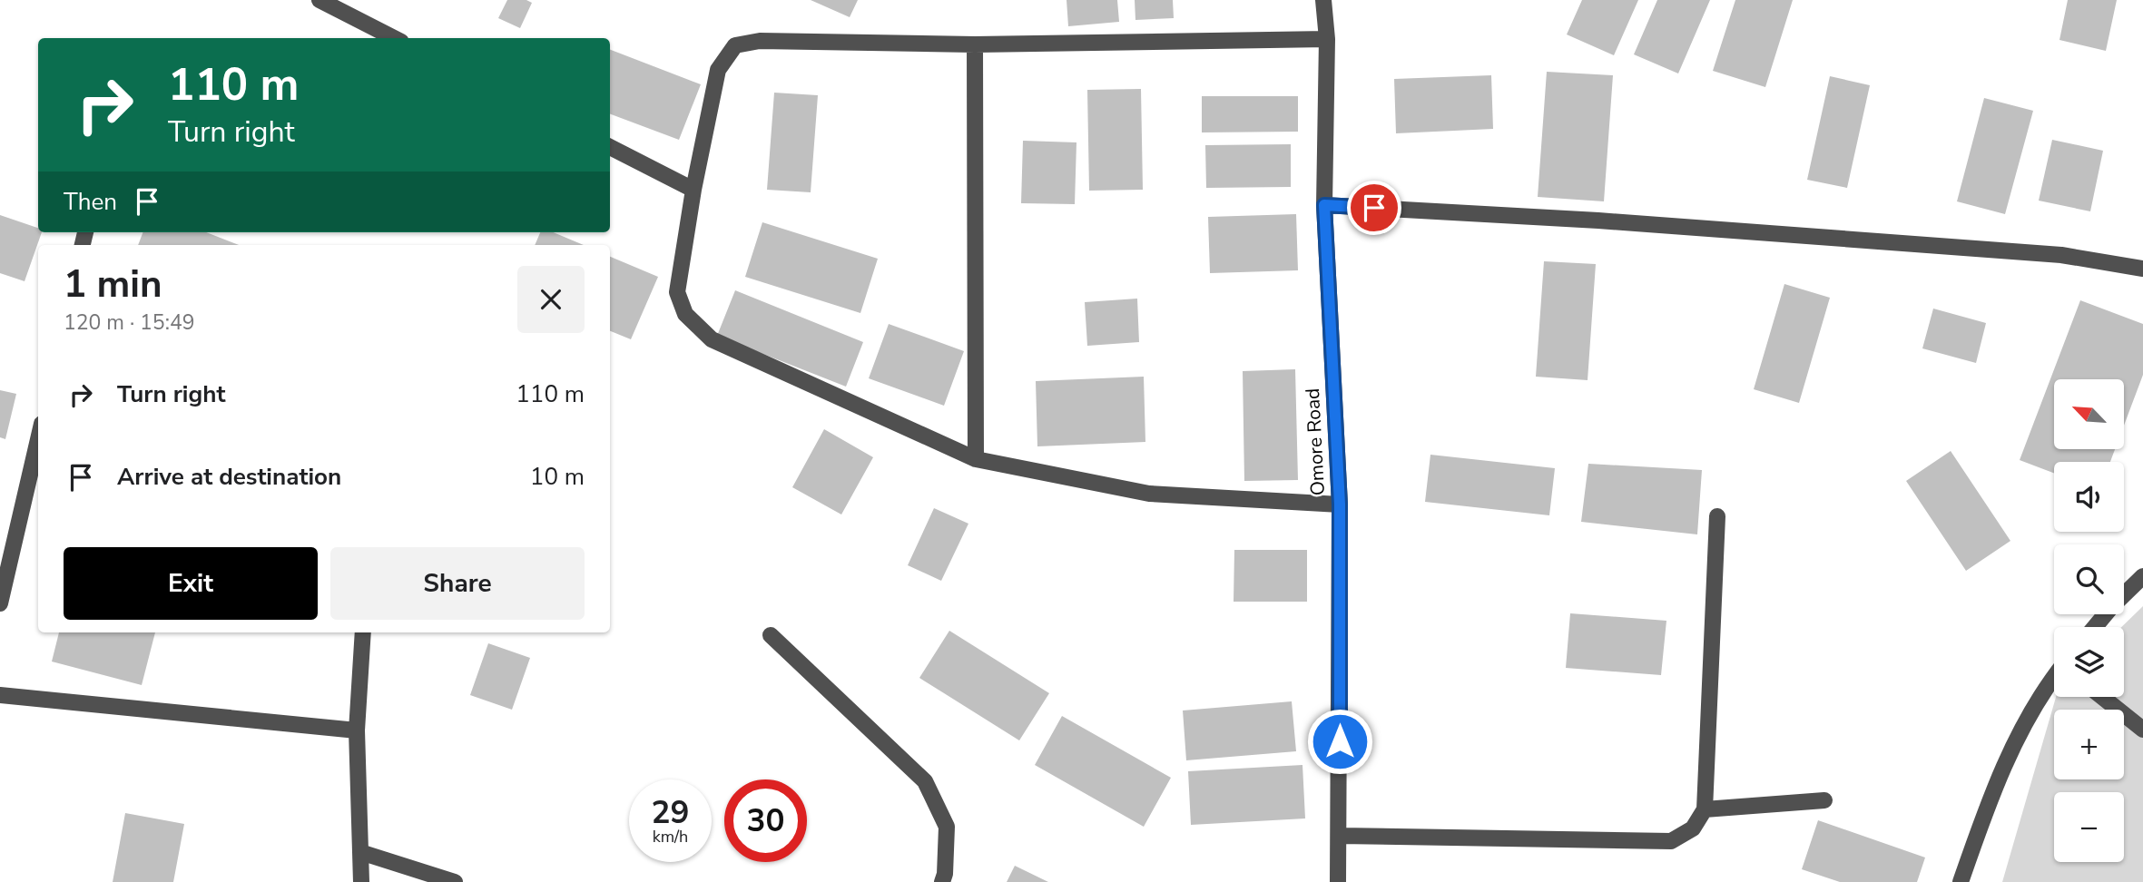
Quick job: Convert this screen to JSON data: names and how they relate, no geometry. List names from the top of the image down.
{
  "streets": {
    "street": ["Omore Road"]
  },
  "north": "top left",
  "page": {
    "turn": ["110 m", "Turn right"],
    "then": "Then",
    "heading": ["1 min", "120 m · 15:49"],
    "list": [
      {
        "name": "Turn right",
        "value": "110 m"
      },
      {
        "name": "Arrive at destination",
        "value": "10 m"
      }
    ],
    "map_buttons": ["+", "−"],
    "buttons": ["Exit", "Share"],
    "speed": "29 km/h",
    "limit": "30"
  }
}
